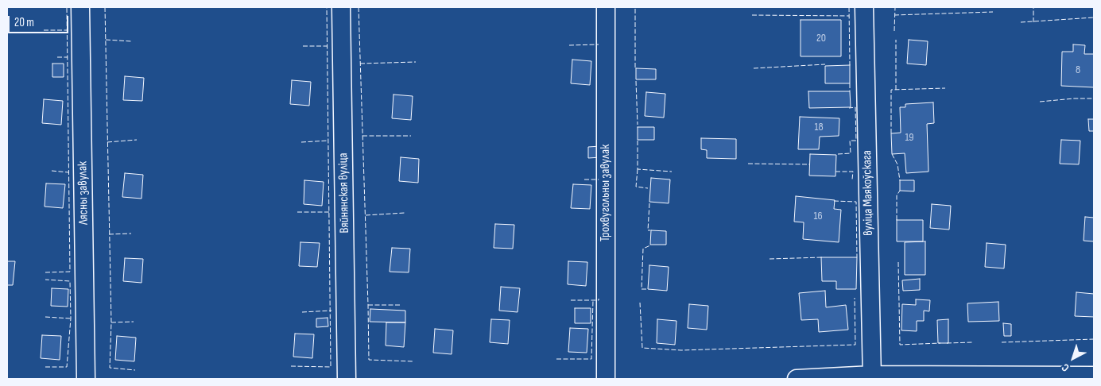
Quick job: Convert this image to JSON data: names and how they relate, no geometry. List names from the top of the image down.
{
  "streets": {
    "street": [
      "Лясны завулак",
      "Вяйнянская вуліца",
      "Трохвугольны завулак",
      "вуліца Маякоўскага"
    ]
  },
  "house_numbers": [
    "20",
    "8",
    "18",
    "19",
    "16"
  ],
  "scale_bar": "20 m",
  "north": "bottom left"
}
